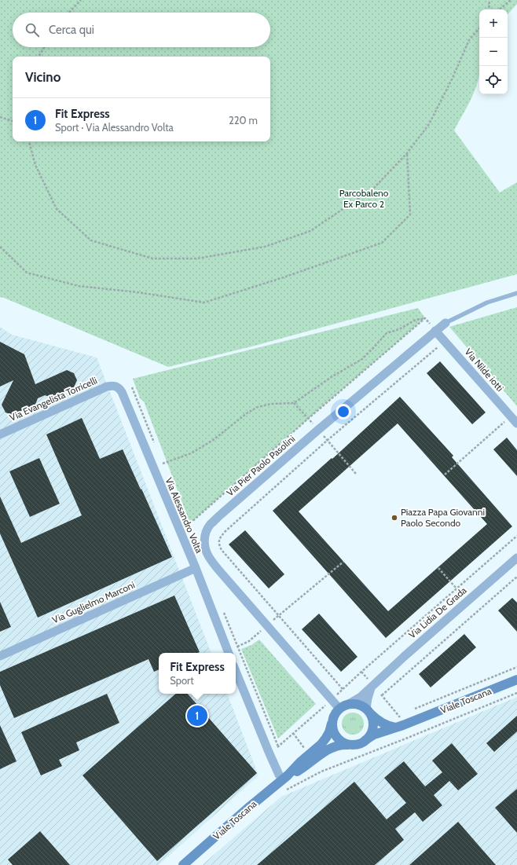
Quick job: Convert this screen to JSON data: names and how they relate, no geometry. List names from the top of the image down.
{
  "streets": {
    "street": [
      "Via Nilde iotti",
      "Via Evangelista Torricelli",
      "Via Pier Paolo Pasolini",
      "Via Alessandro Volta",
      "Via Guglielmo Marconi",
      "Via Lidia De Grada",
      "Viale Toscana"
    ]
  },
  "crossings": [
    ["Via Nilde iotti", "Via Pier Paolo Pasolini"],
    ["Via Evangelista Torricelli", "Via Alessandro Volta"],
    ["Via Pier Paolo Pasolini", "Via Lidia De Grada"],
    ["Via Pier Paolo Pasolini", "Viale Toscana"],
    ["Via Alessandro Volta", "Via Guglielmo Marconi"],
    ["Via Lidia De Grada", "Viale Toscana"]
  ],
  "parks": ["Parcobaleno Ex Parco 2"],
  "places": ["Piazza Papa Giovanni Paolo Secondo"],
  "page": {
    "map_buttons": ["+", "−"],
    "search": "Cerca qui",
    "heading": "Vicino",
    "list": [
      {
        "mark": "1",
        "name": "Fit Express",
        "note": "Sport · Via Alessandro Volta",
        "value": "220 m"
      }
    ],
    "popup": ["Fit Express", "Sport"],
    "pins": "1"
  }
}
